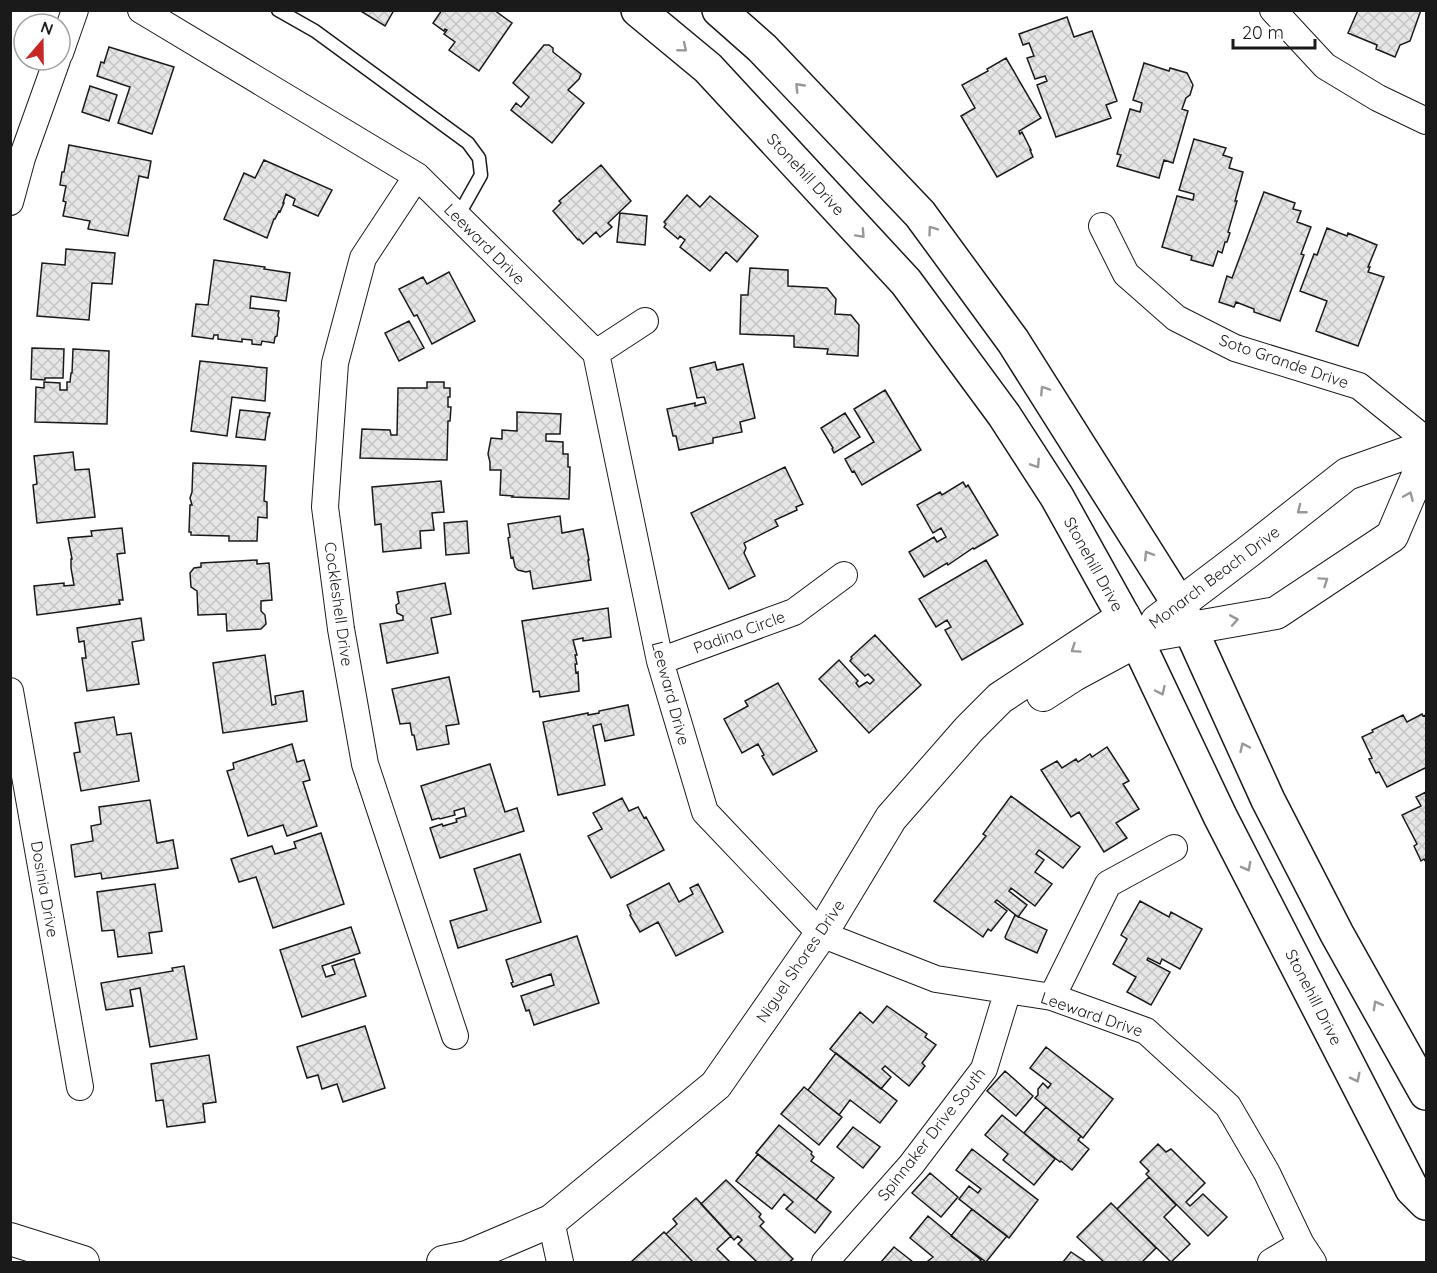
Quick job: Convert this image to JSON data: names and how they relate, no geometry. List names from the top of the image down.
{
  "streets": {
    "main road": ["Stonehill Drive"],
    "street": [
      "Leeward Drive",
      "Soto Grande Drive",
      "Monarch Beach Drive",
      "Cockleshell Drive",
      "Padina Circle",
      "Dosinia Drive",
      "Niguel Shores Drive",
      "Spinnaker Drive South"
    ]
  },
  "crossings": [
    ["Stonehill Drive", "Monarch Beach Drive"],
    ["Leeward Drive", "Cockleshell Drive"],
    ["Leeward Drive", "Padina Circle"],
    ["Leeward Drive", "Niguel Shores Drive"],
    ["Leeward Drive", "Spinnaker Drive South"],
    ["Monarch Beach Drive", "Niguel Shores Drive"]
  ],
  "scale_bar": "20 m",
  "north": "top"
}
